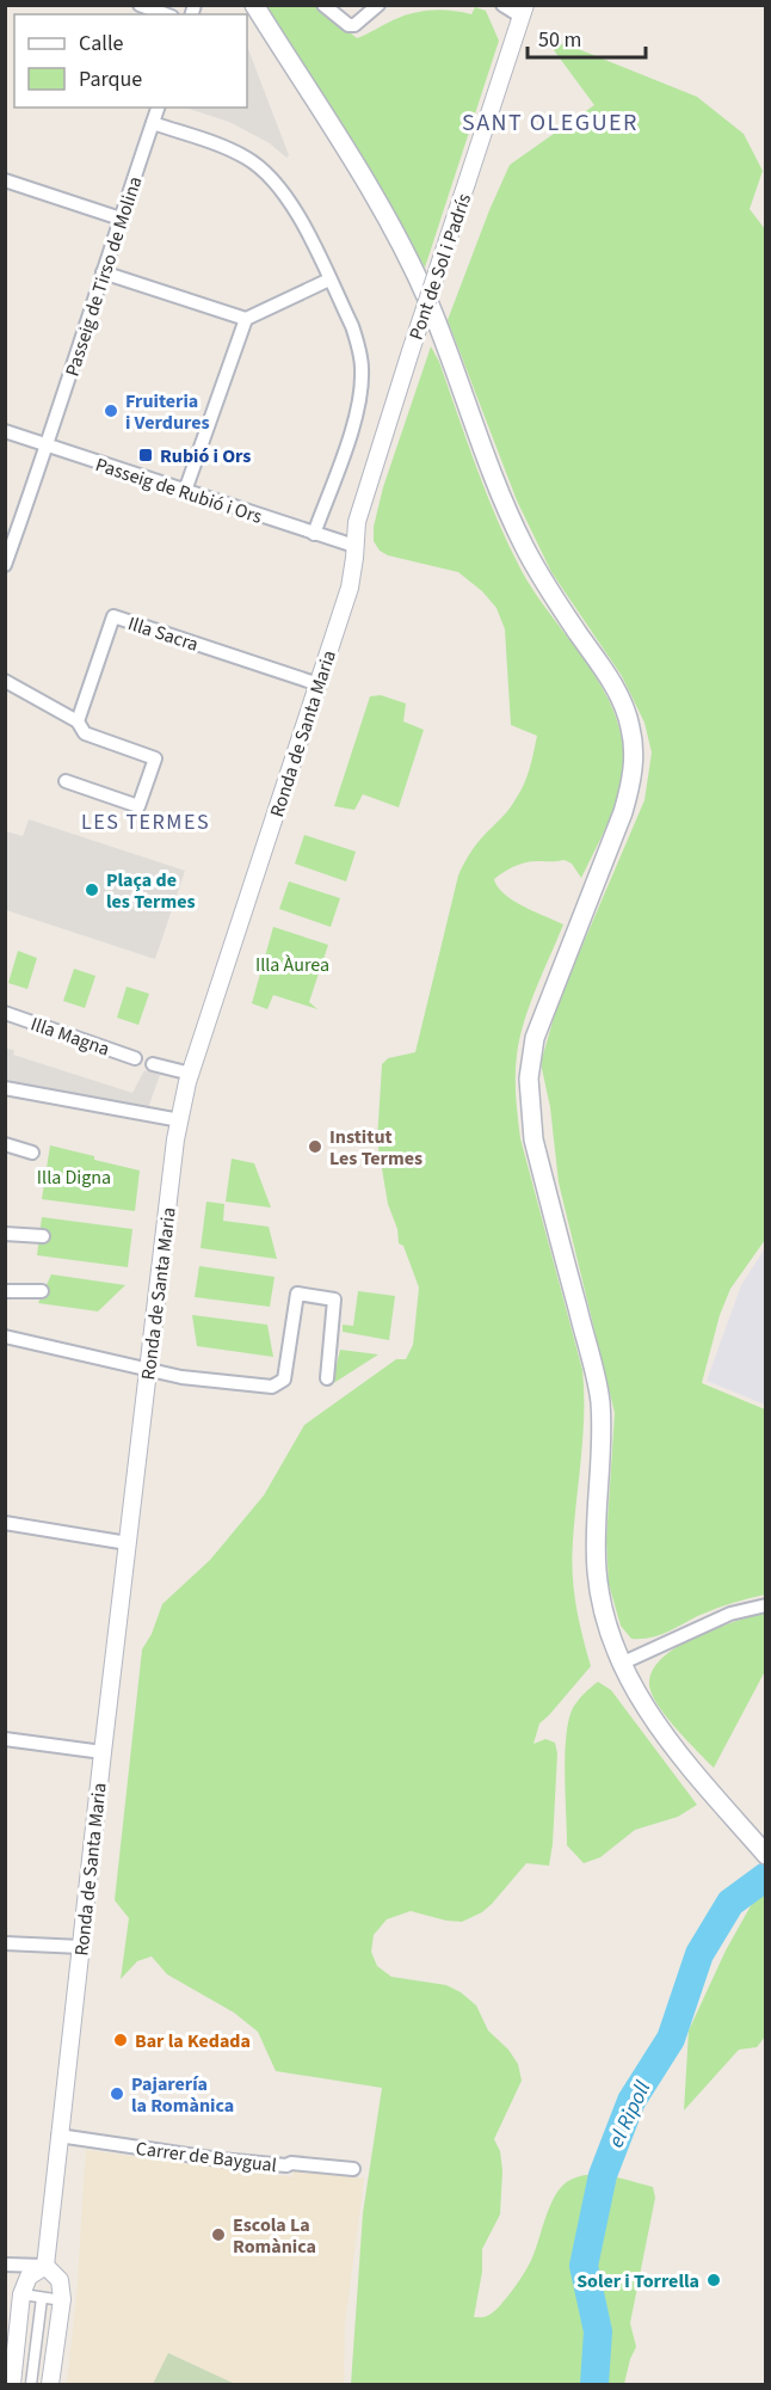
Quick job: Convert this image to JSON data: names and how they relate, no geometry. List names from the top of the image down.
{
  "streets": {
    "street": [
      "Pont de Sol i Padrís",
      "Passeig de Tirso de Molina",
      "Passeig de Rubió i Ors",
      "Illa Sacra",
      "Ronda de Santa Maria",
      "Illa Magna",
      "Carrer de Baygual"
    ]
  },
  "crossings": [
    ["Pont de Sol i Padrís", "Ronda de Santa Maria"],
    ["Passeig de Tirso de Molina", "Passeig de Rubió i Ors"],
    ["Passeig de Rubió i Ors", "Ronda de Santa Maria"],
    ["Illa Sacra", "Ronda de Santa Maria"],
    ["Ronda de Santa Maria", "Carrer de Baygual"]
  ],
  "districts": ["SANT OLEGUER", "LES TERMES"],
  "water": ["el Ripoll"],
  "parks": ["Illa Àurea", "Illa Digna"],
  "places": {
    "other": [
      "Fruiteria i Verdures",
      "Plaça de les Termes",
      "Institut Les Termes",
      "Bar la Kedada",
      "Pajarería la Romànica",
      "Escola La Romànica",
      "Soler i Torrella"
    ],
    "transit": ["Rubió i Ors"]
  },
  "legend": ["Calle", "Parque"],
  "scale_bar": "50 m"
}
